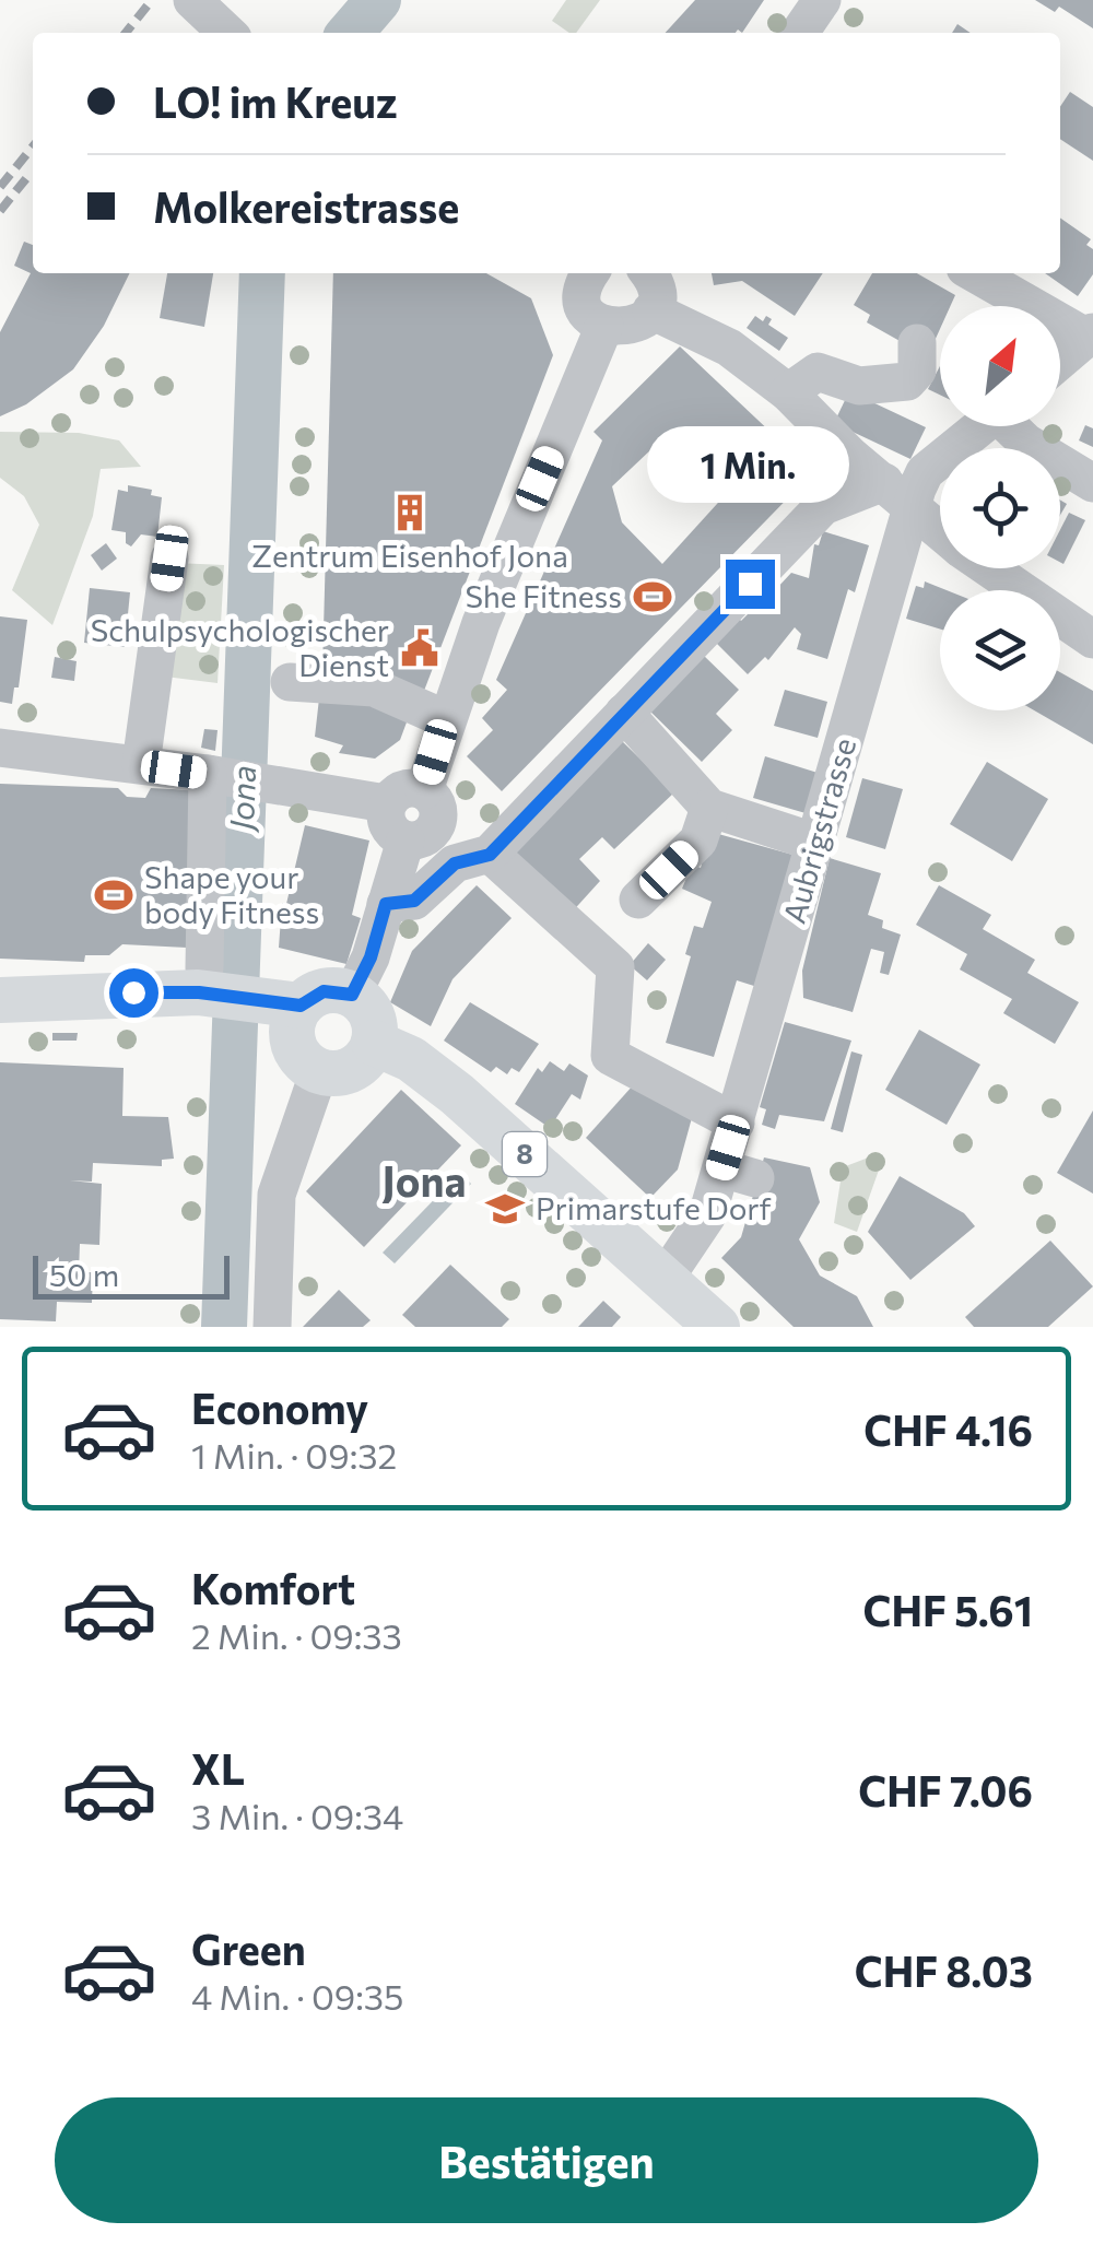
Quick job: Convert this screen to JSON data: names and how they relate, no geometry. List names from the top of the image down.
{
  "streets": {
    "main road": ["8"],
    "street": ["Aubrigstrasse"]
  },
  "crossings": [
    ["Aubrigstrasse", "8"]
  ],
  "districts": ["Jona"],
  "water": ["Jona"],
  "places": {
    "building": ["Zentrum Eisenhof Jona"],
    "sports": ["She Fitness", "Shape your body Fitness"],
    "public building": ["Schulpsychologischer Dienst"],
    "school or university": ["Primarstufe Dorf"]
  },
  "scale_bar": "50 m",
  "north": "top right",
  "page": {
    "banner": ["LO! im Kreuz", "Molkereistrasse"],
    "bubble": "1 Min.",
    "scale": "50 m",
    "list": [
      {
        "name": "Economy",
        "note": "1 Min. · 09:32",
        "value": "CHF 4.16"
      },
      {
        "name": "Komfort",
        "note": "2 Min. · 09:33",
        "value": "CHF 5.61"
      },
      {
        "name": "XL",
        "note": "3 Min. · 09:34",
        "value": "CHF 7.06"
      },
      {
        "name": "Green",
        "note": "4 Min. · 09:35",
        "value": "CHF 8.03"
      }
    ],
    "buttons": "Bestätigen"
  }
}
